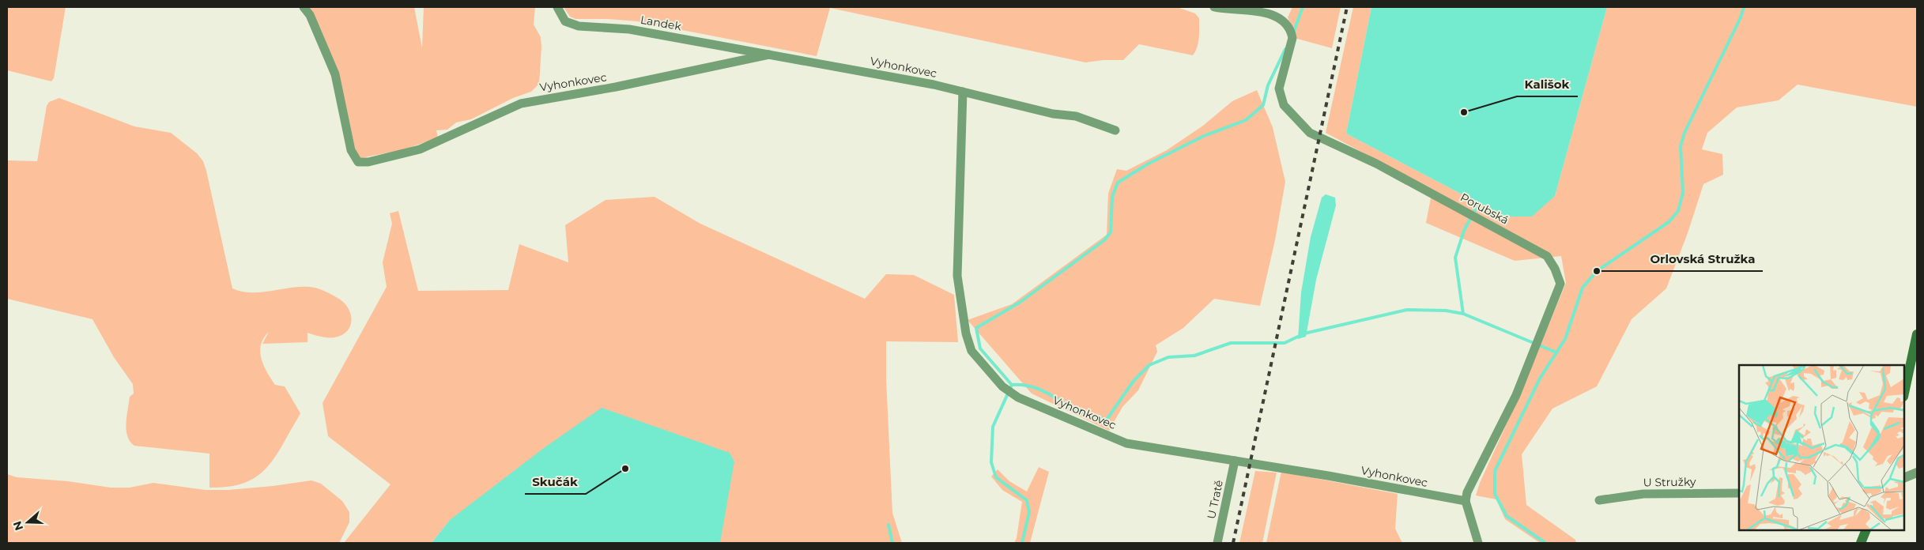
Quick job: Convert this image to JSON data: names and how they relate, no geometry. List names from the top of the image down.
{
  "streets": {
    "street": [
      "Landek",
      "Vyhonkovec",
      "Porubská",
      "U Stružky",
      "U Tratě"
    ]
  },
  "crossings": [
    ["Landek", "Vyhonkovec"],
    ["Vyhonkovec", "Porubská"],
    ["Vyhonkovec", "U Tratě"]
  ],
  "places": ["Kališok", "Orlovská Stružka", "Skučák"],
  "north": "left"
}
